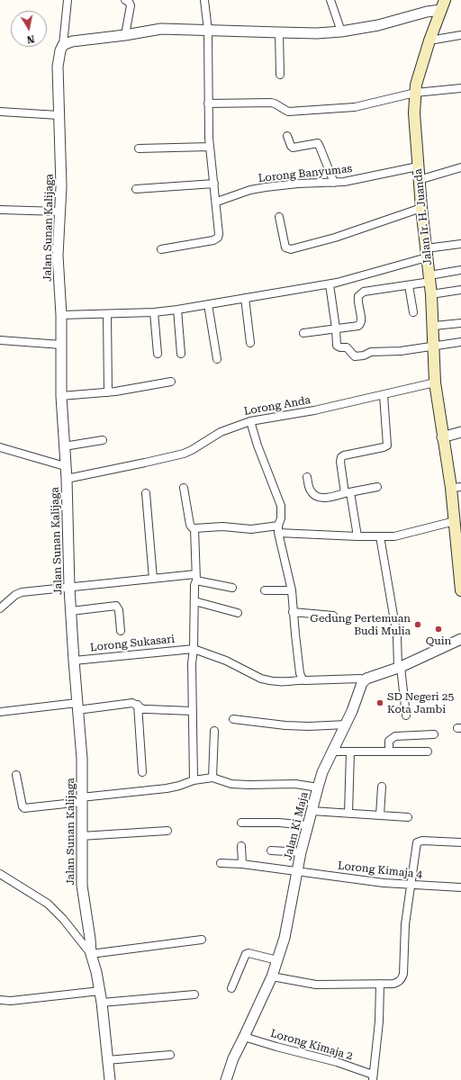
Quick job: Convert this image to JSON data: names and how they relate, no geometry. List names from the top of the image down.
{
  "streets": {
    "main road": ["Jalan Ir. H. Juanda"],
    "street": [
      "Lorong Banyumas",
      "Jalan Sunan Kalijaga",
      "Lorong Anda",
      "Lorong Sukasari",
      "Jalan Ki Maja",
      "Lorong Kimaja 4",
      "Lorong Kimaja 2"
    ]
  },
  "crossings": [
    ["Lorong Banyumas", "Jalan Ir. H. Juanda"],
    ["Jalan Ir. H. Juanda", "Lorong Anda"],
    ["Jalan Sunan Kalijaga", "Lorong Anda"],
    ["Jalan Sunan Kalijaga", "Lorong Sukasari"],
    ["Jalan Ki Maja", "Lorong Kimaja 4"],
    ["Jalan Ki Maja", "Lorong Kimaja 2"]
  ],
  "places": ["Gedung Pertemuan Budi Mulia", "Quin", "SD Negeri 25 Kota Jambi"],
  "north": "bottom"
}
